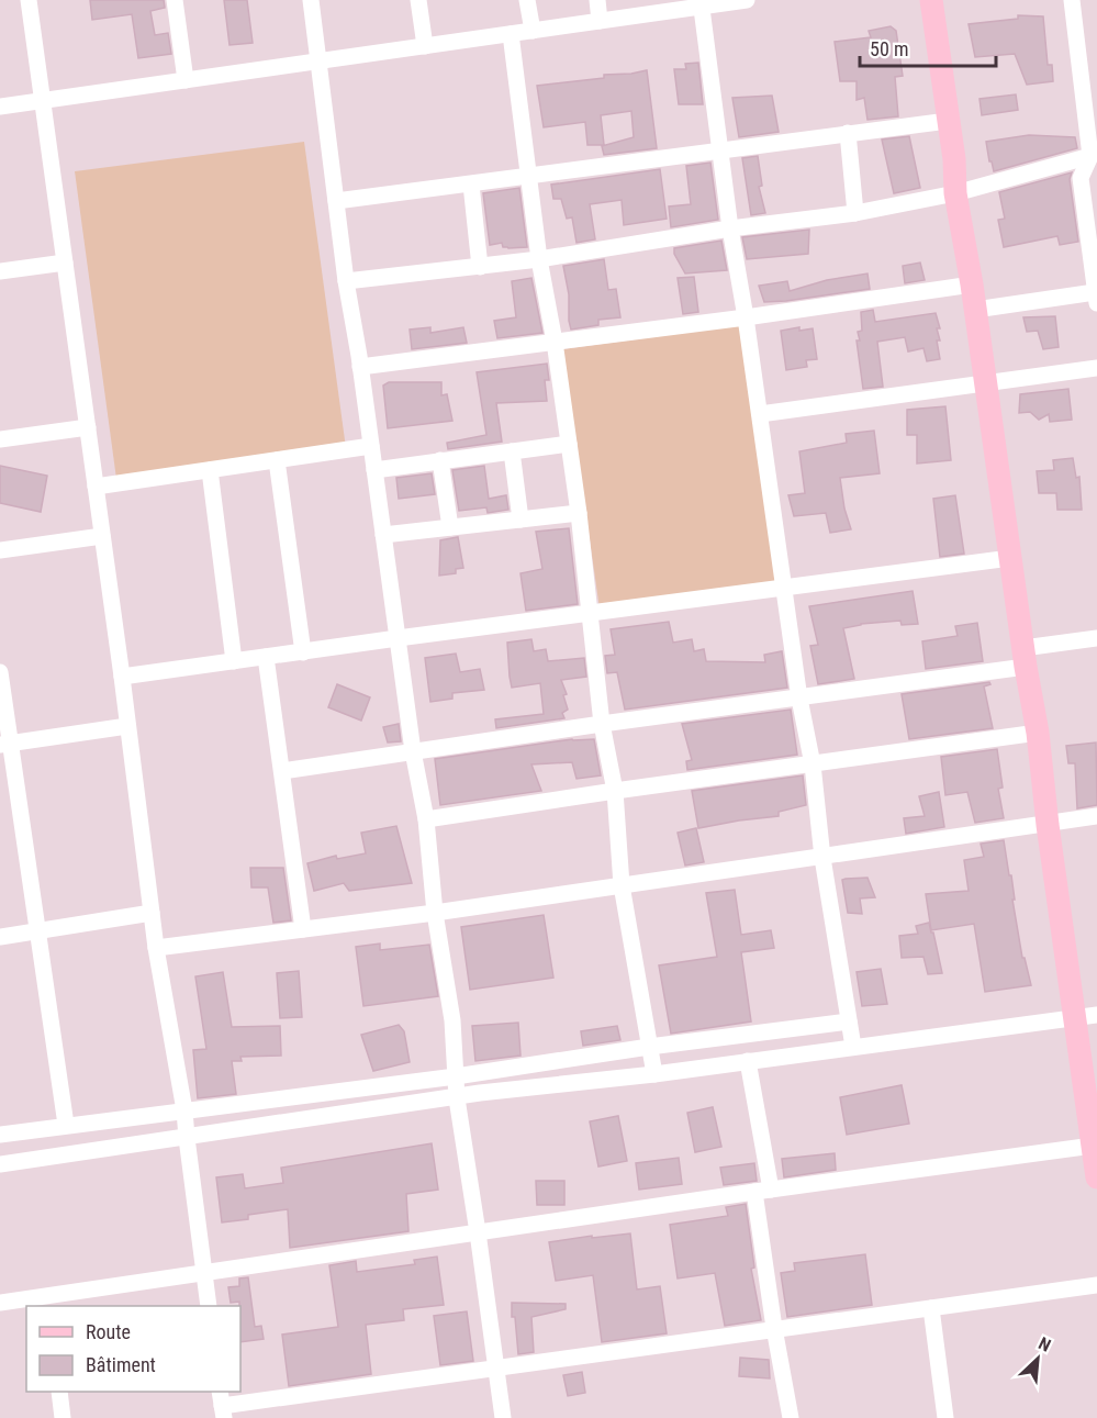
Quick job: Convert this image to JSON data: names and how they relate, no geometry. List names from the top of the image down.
{
  "legend": ["Route", "Bâtiment"],
  "scale_bar": "50 m",
  "north": "top right"
}
